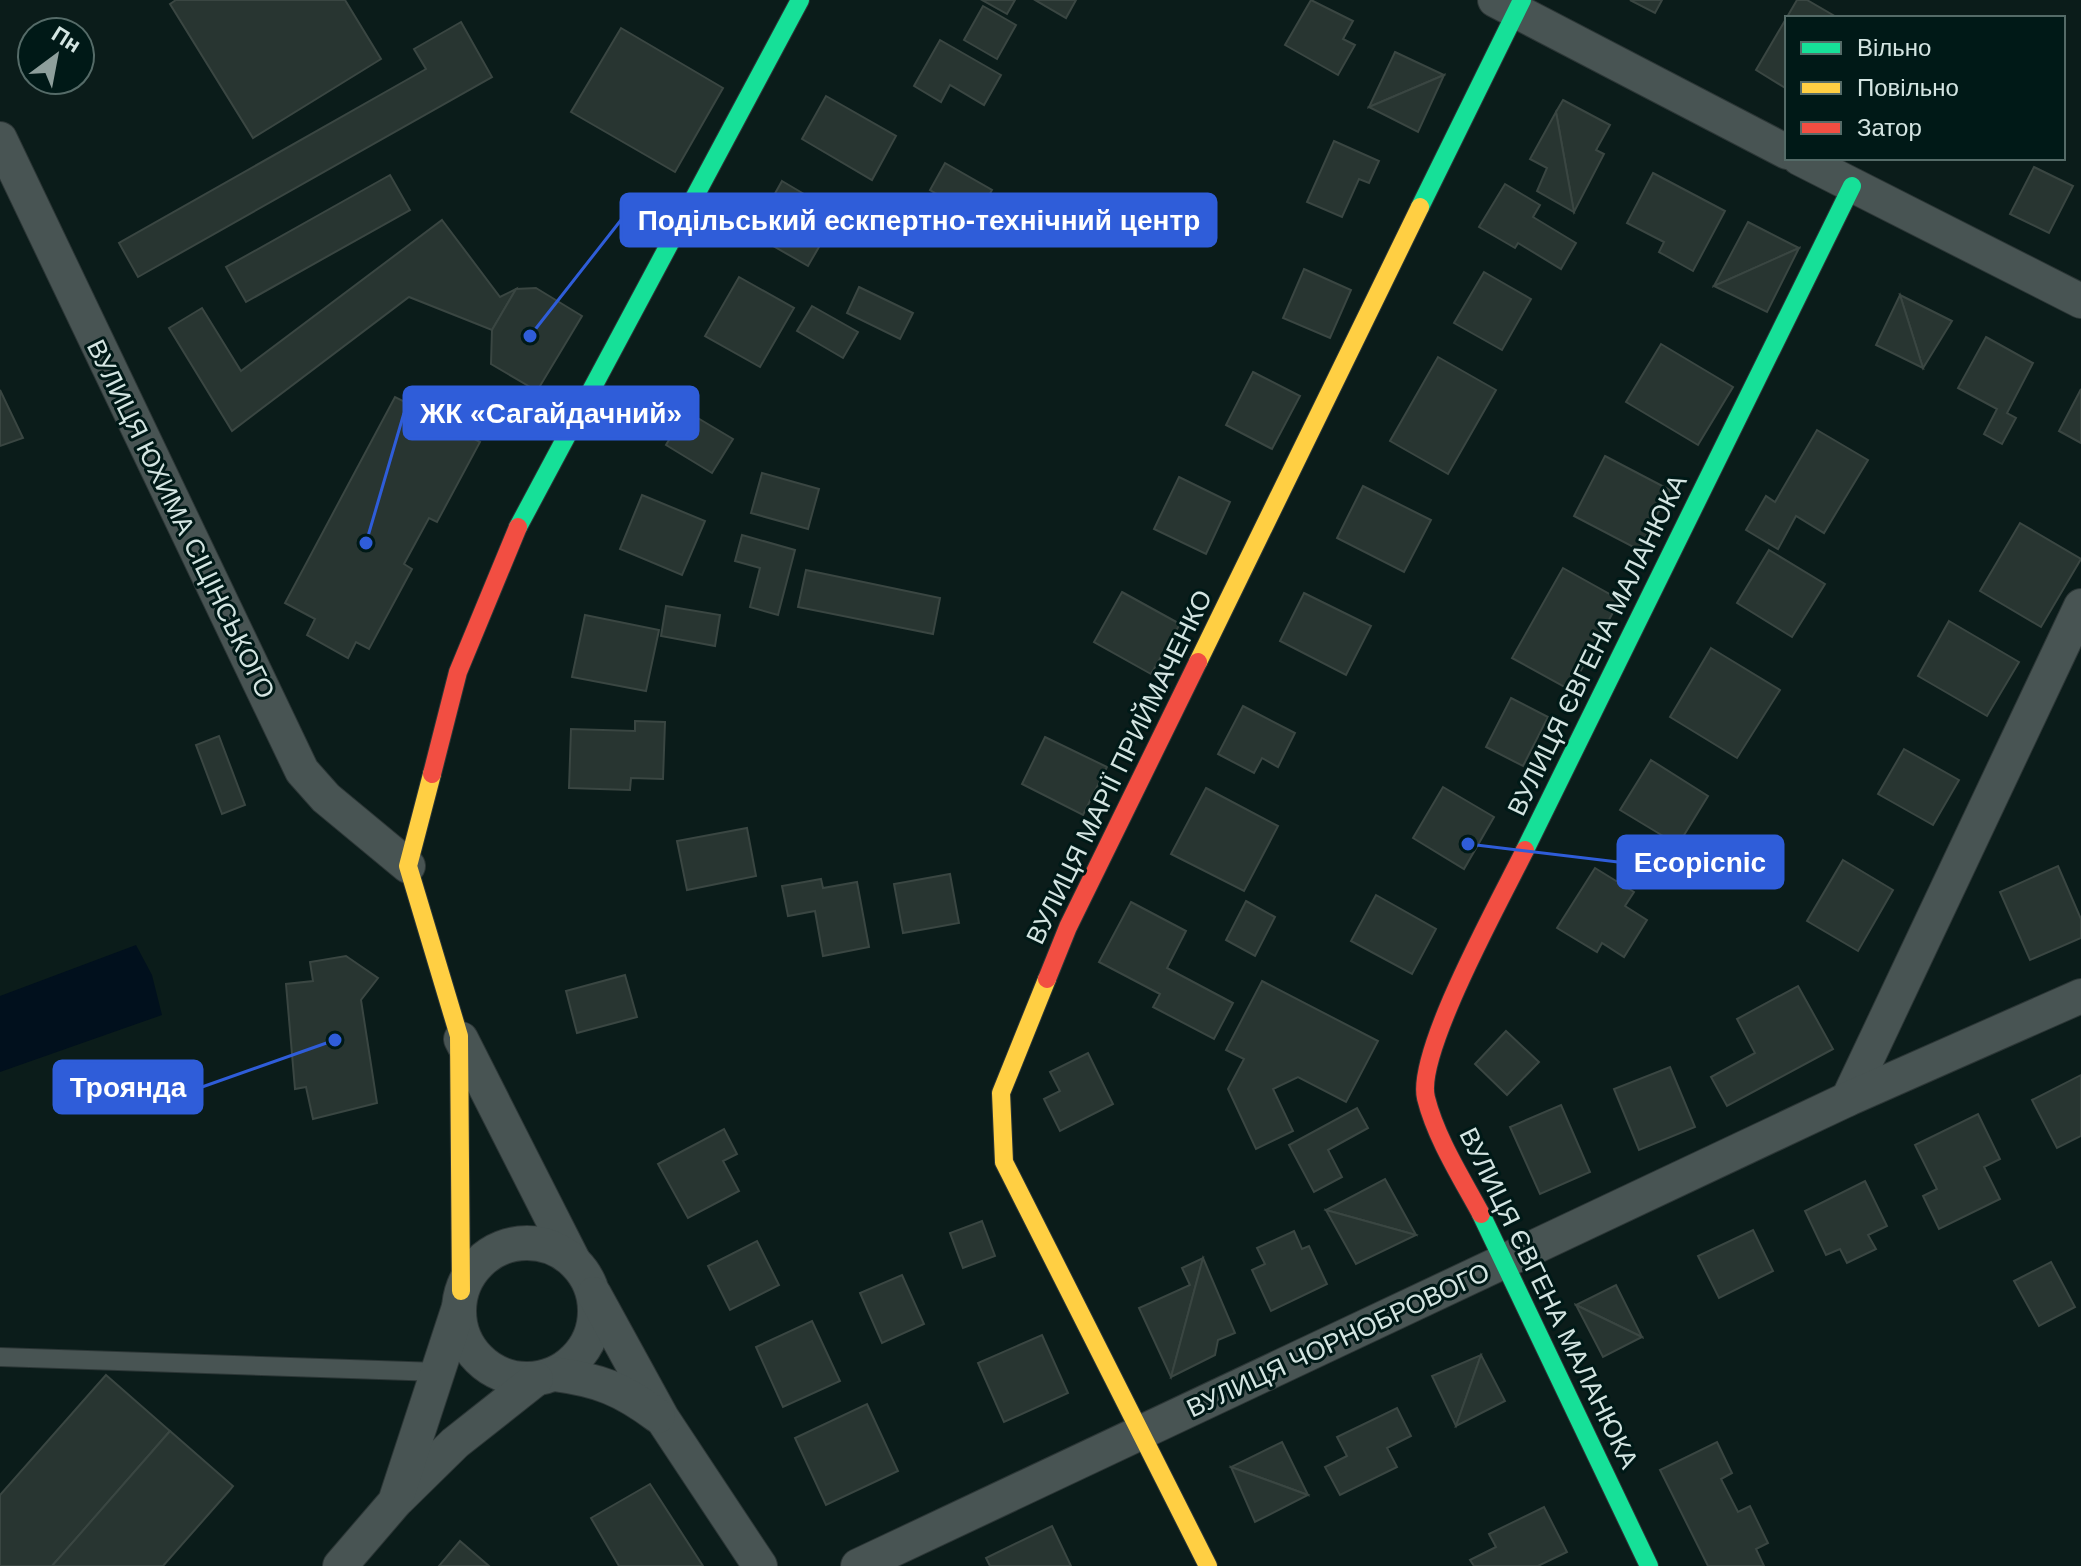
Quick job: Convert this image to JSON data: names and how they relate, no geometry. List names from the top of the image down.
{
  "streets": {
    "street": [
      "ВУЛИЦЯ ЮХИМА СІЦІНСЬКОГО",
      "ВУЛИЦЯ ЄВГЕНА МАЛАНЮКА",
      "ВУЛИЦЯ МАРІЇ ПРИЙМАЧЕНКО",
      "ВУЛИЦЯ ЧОРНОБРОВОГО"
    ]
  },
  "crossings": [
    ["ВУЛИЦЯ ЄВГЕНА МАЛАНЮКА", "ВУЛИЦЯ ЧОРНОБРОВОГО"],
    ["ВУЛИЦЯ МАРІЇ ПРИЙМАЧЕНКО", "ВУЛИЦЯ ЧОРНОБРОВОГО"]
  ],
  "places": [
    "Подільський ескпертно-технічний центр",
    "ЖК «Сагайдачний»",
    "Ecopicnic",
    "Троянда"
  ],
  "legend": ["Вільно", "Повільно", "Затор"],
  "north": "top right"
}
